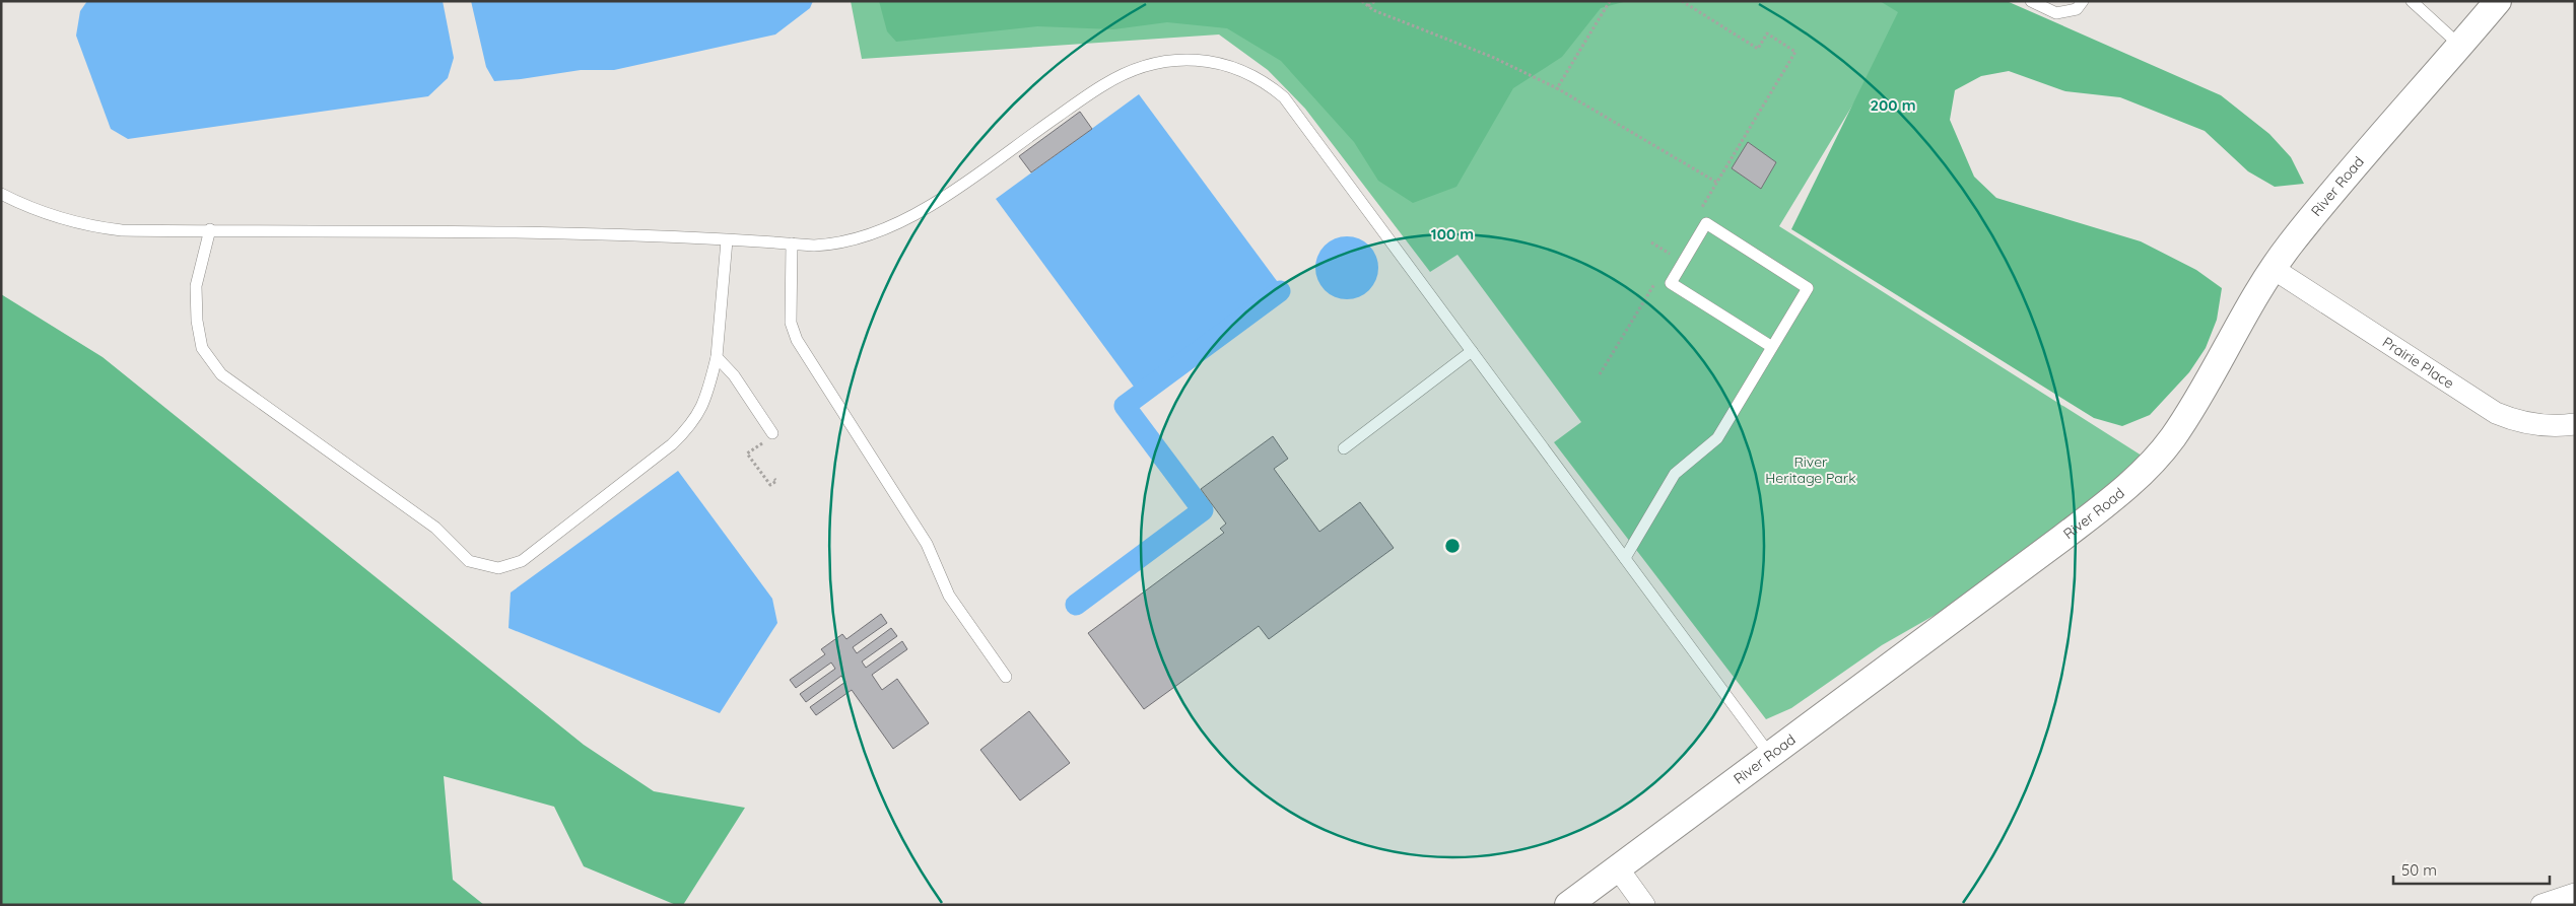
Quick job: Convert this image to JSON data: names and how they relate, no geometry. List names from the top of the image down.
{
  "streets": {
    "street": ["River Road", "Prairie Place"]
  },
  "crossings": [
    ["River Road", "Prairie Place"]
  ],
  "parks": ["River Heritage Park"],
  "scale_bar": "50 m",
  "rings": ["200 m", "100 m"]
}
